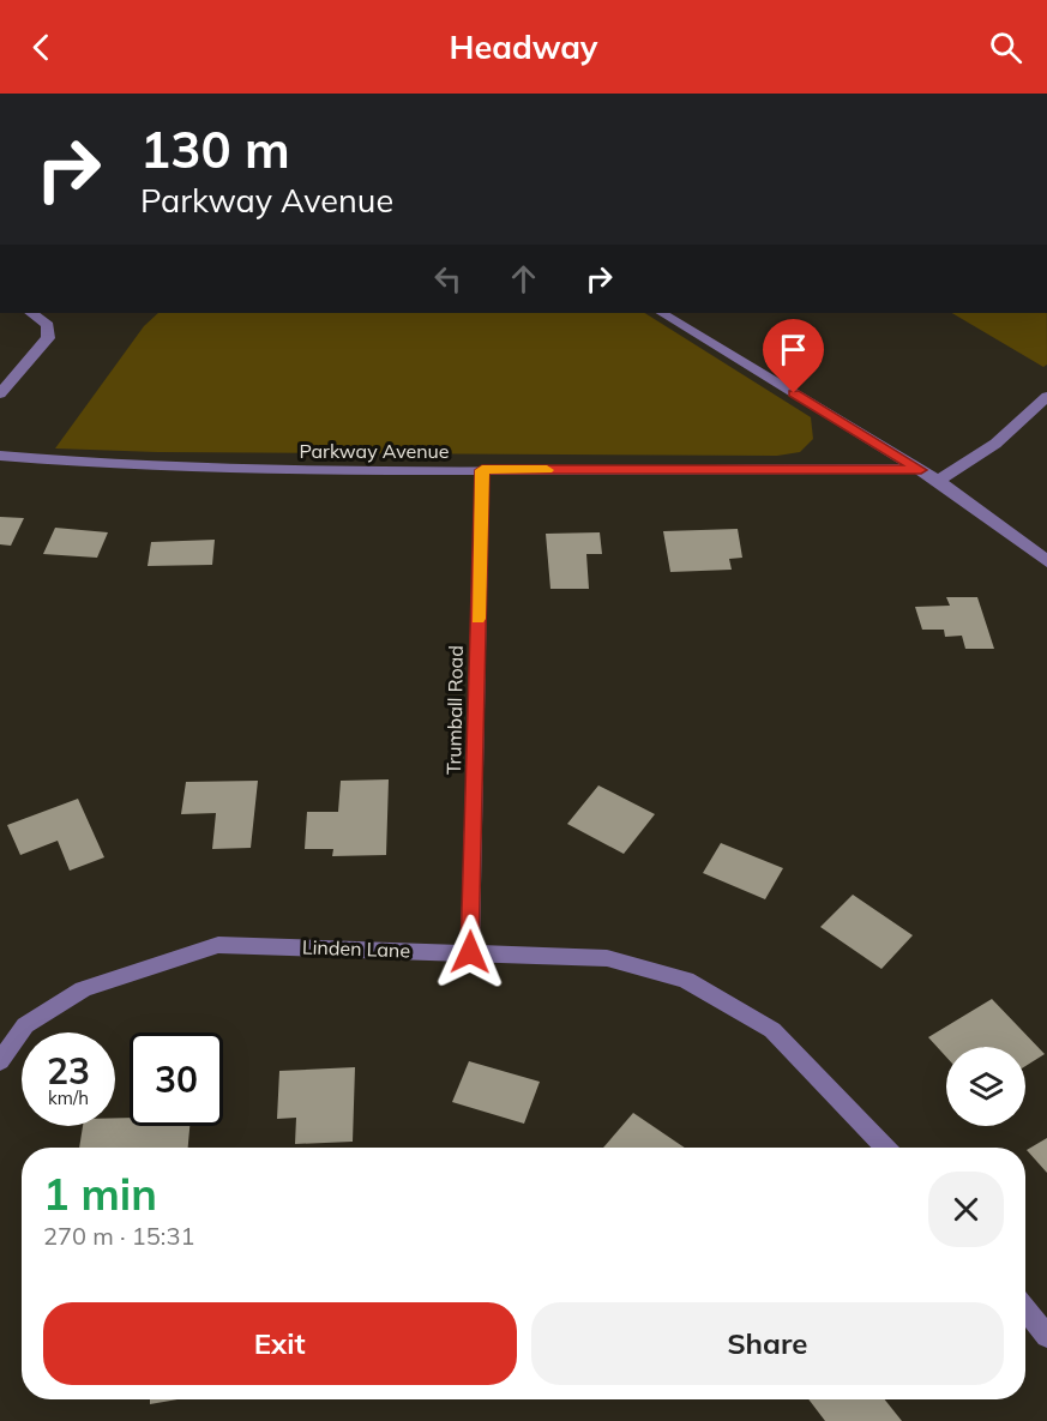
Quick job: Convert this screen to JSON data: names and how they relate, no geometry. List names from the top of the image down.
{
  "streets": {
    "street": ["Parkway Avenue", "Trumball Road", "Linden Lane"]
  },
  "crossings": [
    ["Parkway Avenue", "Trumball Road"],
    ["Trumball Road", "Linden Lane"]
  ],
  "page": {
    "header": "Headway",
    "turn": ["130 m", "Parkway Avenue"],
    "speed": "23 km/h",
    "limit": "30",
    "heading": ["1 min", "270 m · 15:31"],
    "buttons": ["Exit", "Share"]
  }
}
